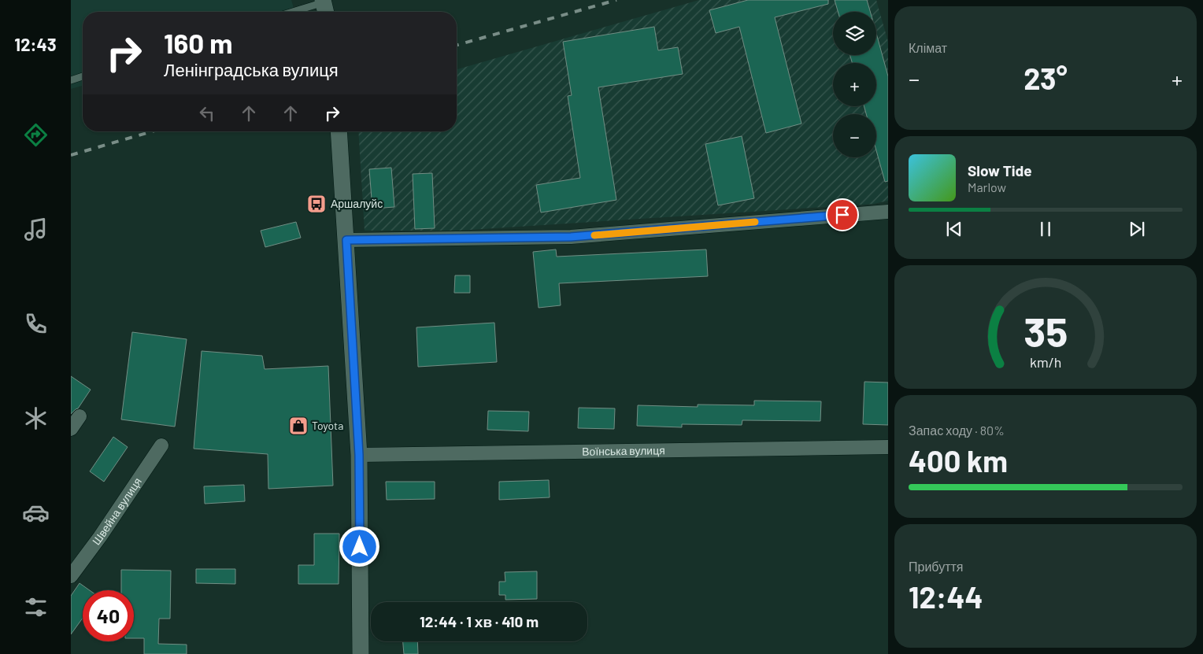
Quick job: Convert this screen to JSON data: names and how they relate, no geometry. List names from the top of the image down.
{
  "streets": {
    "street": ["Воїнська вулиця", "Швейна вулиця"]
  },
  "places": {
    "bus stop": ["Аршалуйс"],
    "shop": ["Toyota"]
  },
  "page": {
    "tabs": "12:43",
    "tile": [
      "Клімат",
      ["Запас ходу · 80%", "400 km"],
      ["Прибуття", "12:44"]
    ],
    "map_buttons": ["+", "−"],
    "turn": ["160 m", "Ленінградська вулиця"],
    "heat": ["−", "23°", "+"],
    "song": ["Slow Tide", "Marlow"],
    "limit": "40",
    "trip": "12:44 · 1 хв · 410 m",
    "gauge": ["35", "km/h"]
  }
}
